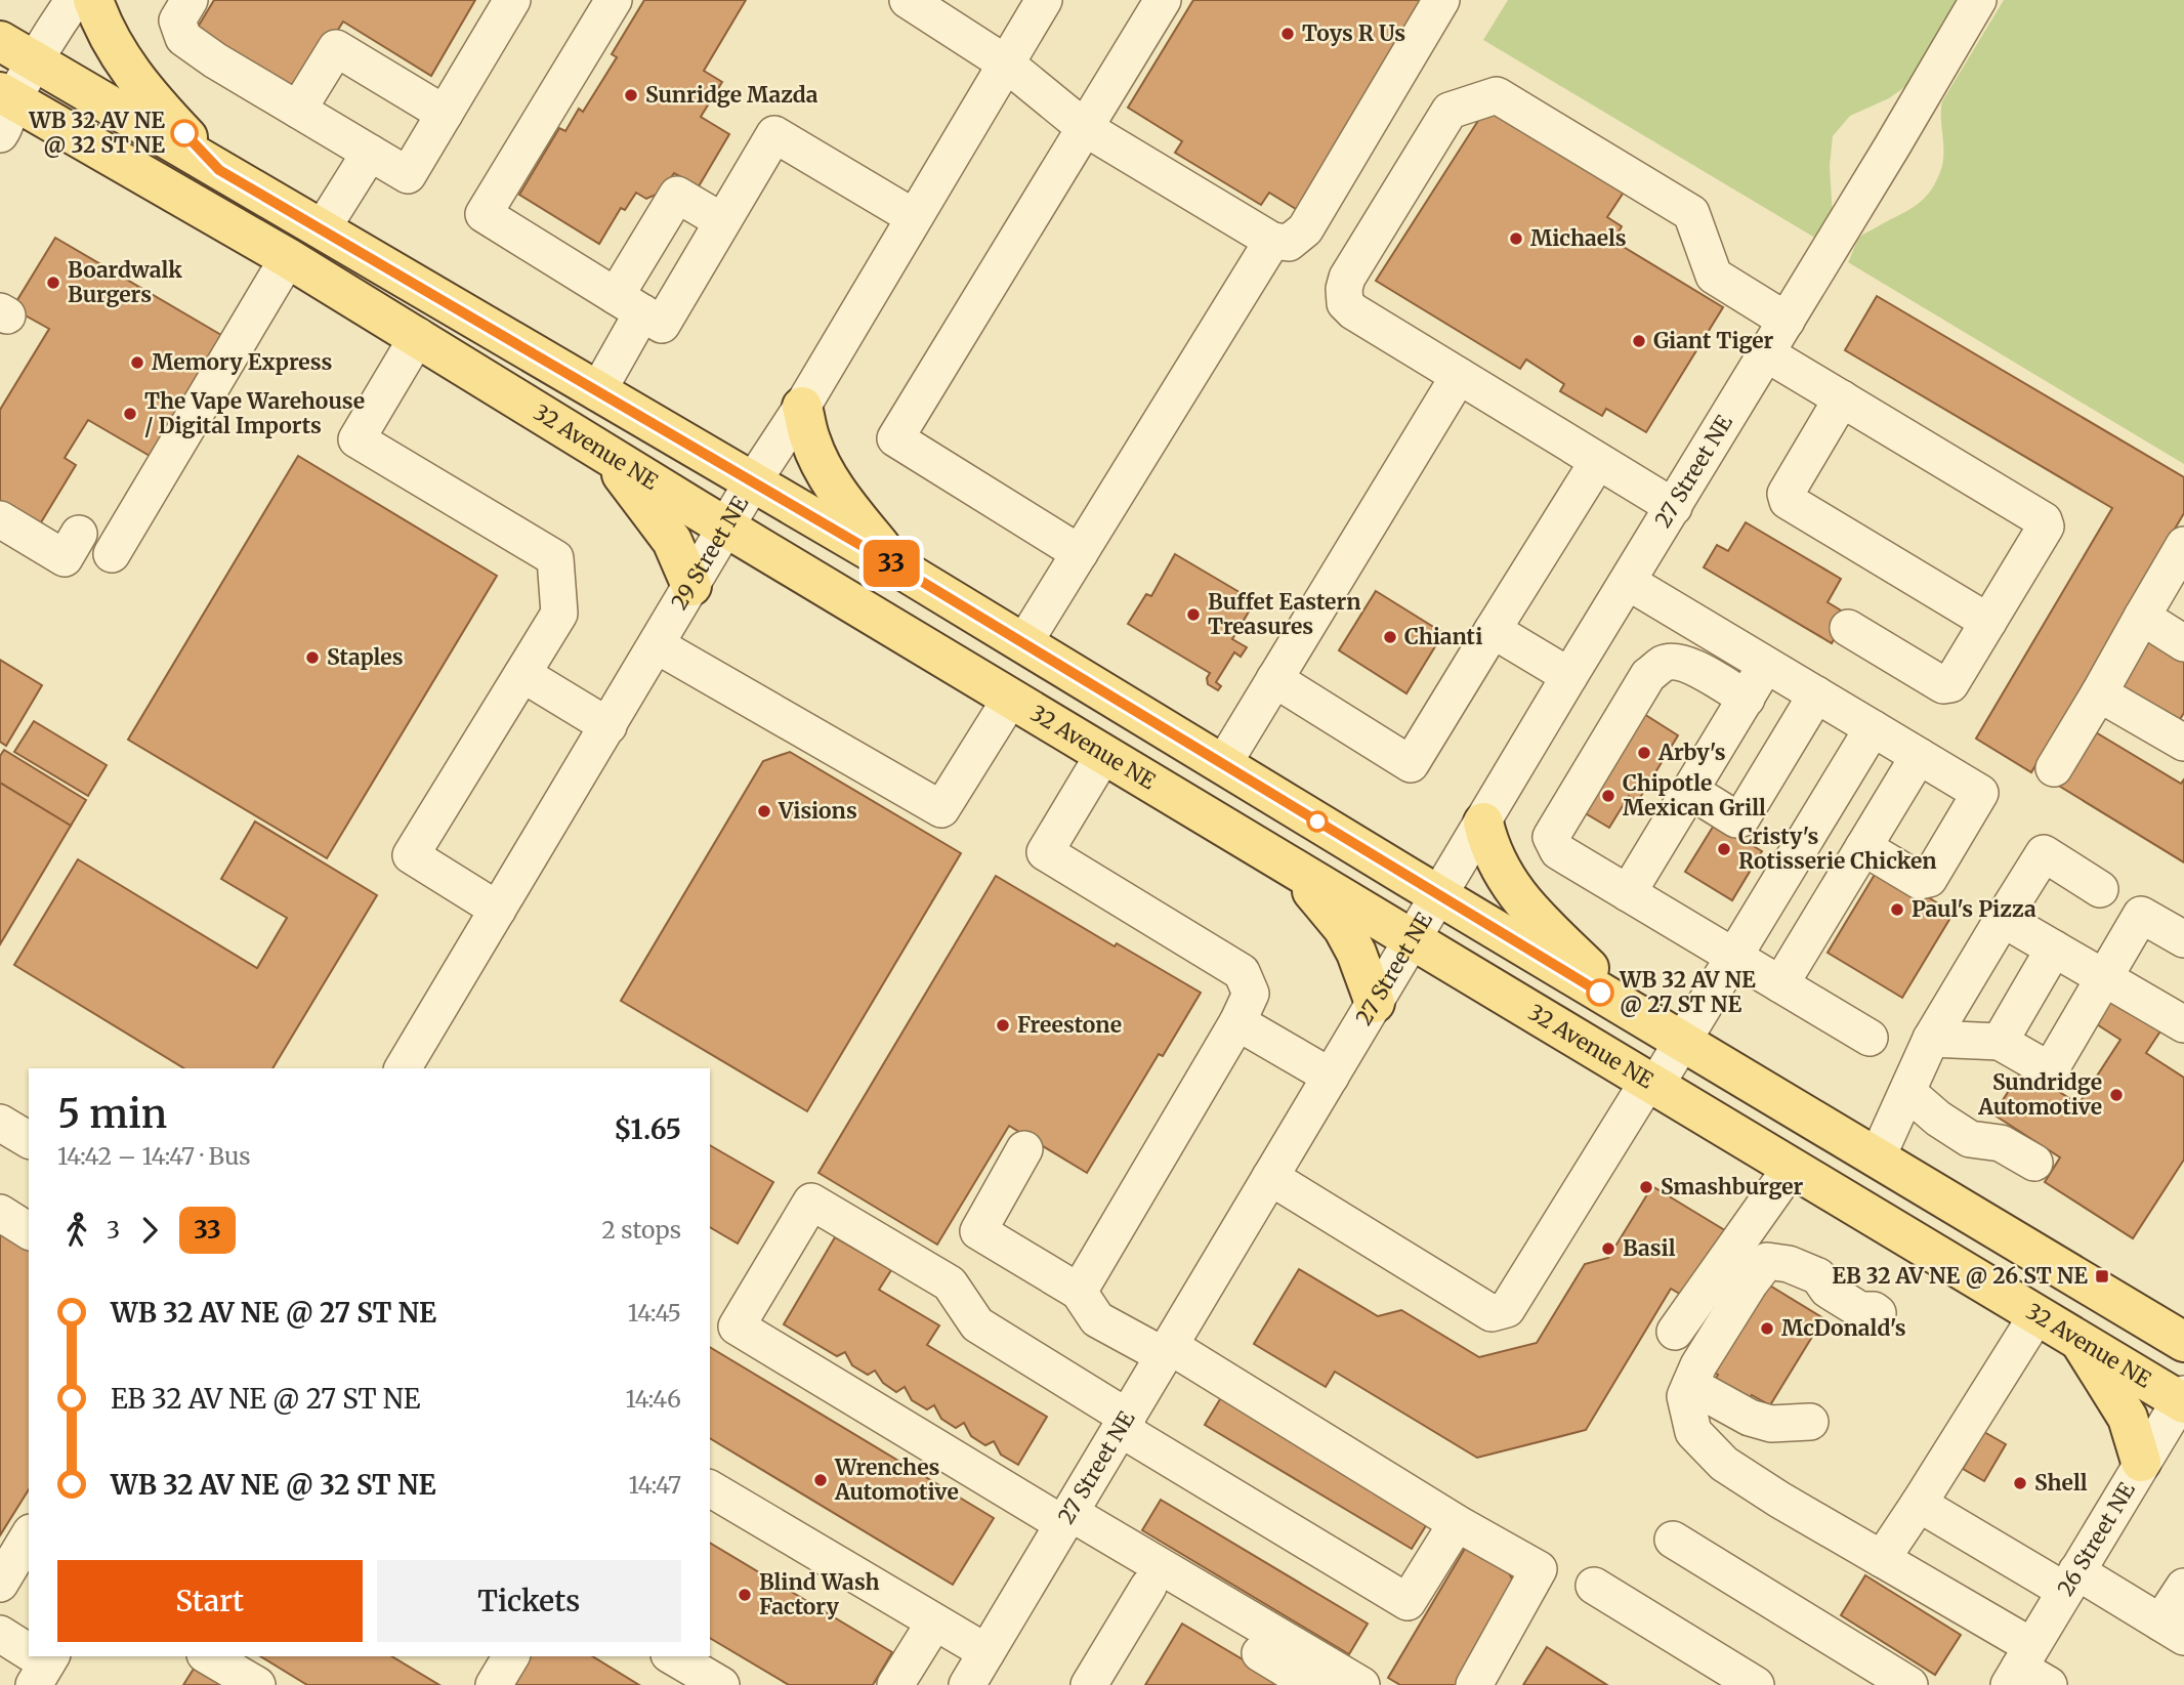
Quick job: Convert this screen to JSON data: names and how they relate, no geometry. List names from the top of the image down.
{
  "streets": {
    "main road": ["32 Avenue NE"],
    "street": ["27 Street NE", "29 Street NE", "26 Street NE"]
  },
  "crossings": [
    ["32 Avenue NE", "27 Street NE"],
    ["32 Avenue NE", "29 Street NE"],
    ["32 Avenue NE", "26 Street NE"]
  ],
  "places": {
    "other": [
      "Toys R Us",
      "Sunridge Mazda",
      "WB 32 AV NE @ 32 ST NE",
      "Michaels",
      "Boardwalk Burgers",
      "Giant Tiger",
      "Memory Express",
      "The Vape Warehouse / Digital Imports",
      "Buffet Eastern Treasures",
      "Chianti",
      "Staples",
      "Arby's",
      "Chipotle Mexican Grill",
      "Visions",
      "Cristy's Rotisserie Chicken",
      "Paul's Pizza",
      "WB 32 AV NE @ 27 ST NE",
      "Freestone",
      "Sundridge Automotive",
      "Smashburger",
      "Basil",
      "McDonald's",
      "Wrenches Automotive",
      "Shell",
      "Blind Wash Factory"
    ],
    "transit": ["EB 32 AV NE @ 26 ST NE"]
  },
  "lines": ["bus line 33"],
  "page": {
    "on_map": "33",
    "heading": ["5 min", "14:42 – 14:47 · Bus", "$1.65"],
    "legs": ["3", "33", "2 stops"],
    "list": [
      {
        "name": "WB 32 AV NE @ 27 ST NE",
        "value": "14:45"
      },
      {
        "name": "EB 32 AV NE @ 27 ST NE",
        "value": "14:46"
      },
      {
        "name": "WB 32 AV NE @ 32 ST NE",
        "value": "14:47"
      }
    ],
    "buttons": ["Start", "Tickets"]
  }
}
